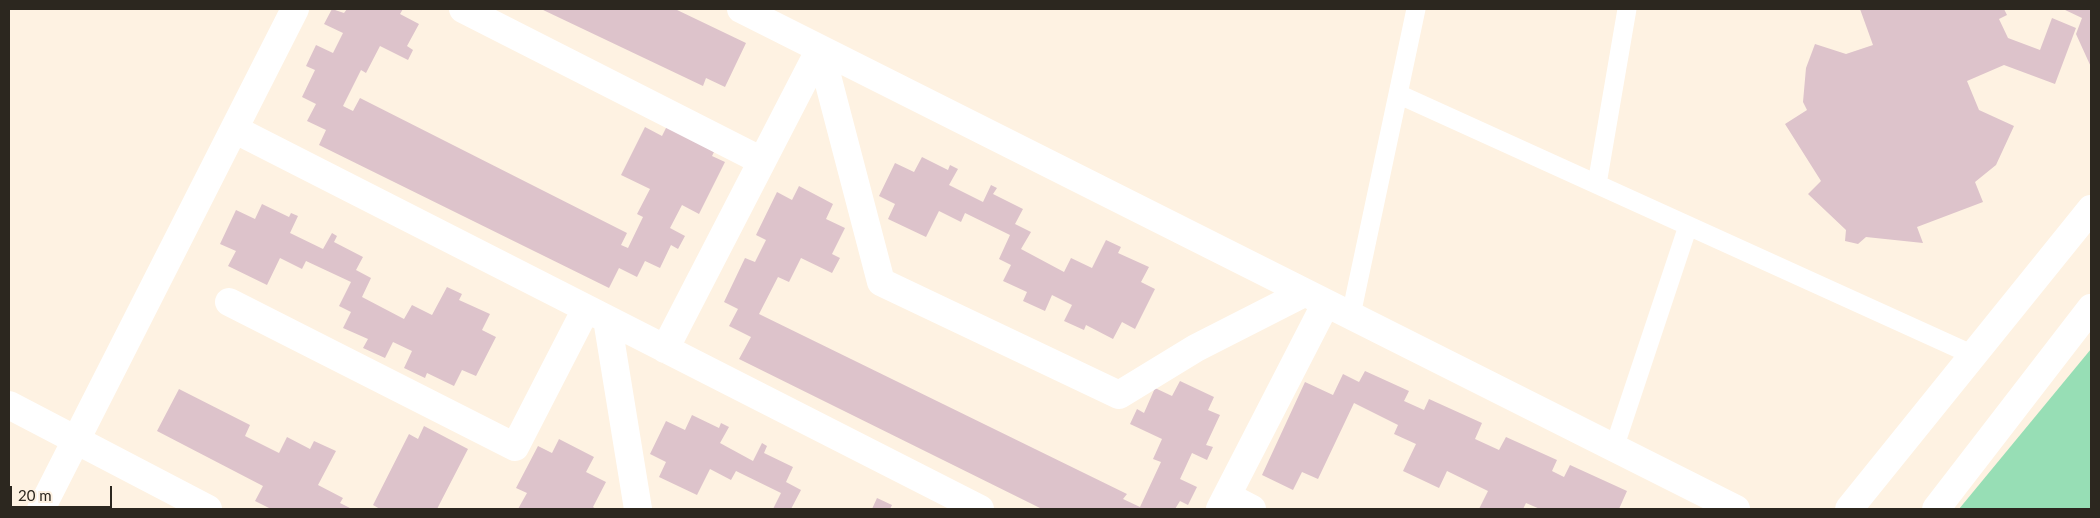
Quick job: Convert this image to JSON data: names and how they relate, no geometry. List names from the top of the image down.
{
  "scale_bar": "20 m"
}
